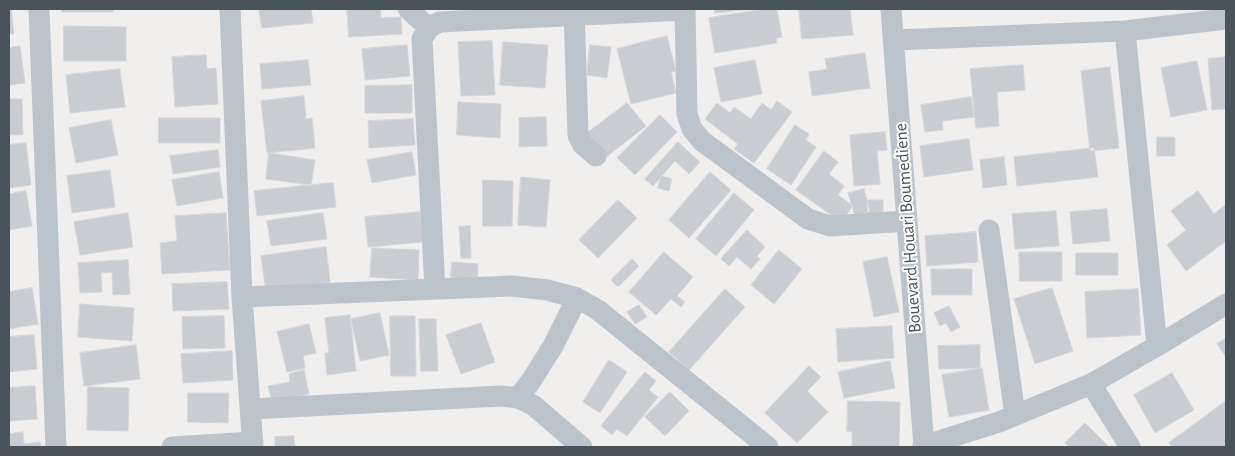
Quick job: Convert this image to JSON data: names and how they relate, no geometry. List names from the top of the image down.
{
  "streets": {
    "street": ["Bouevard Houari Boumediene"]
  }
}
